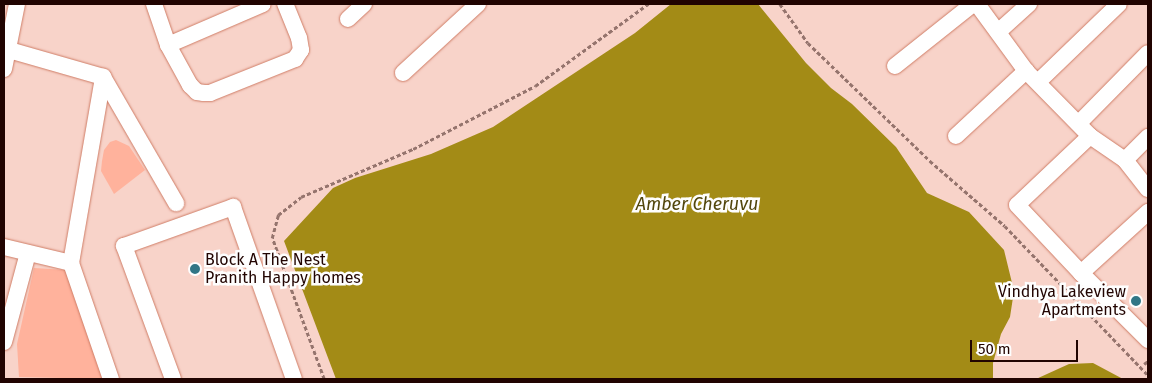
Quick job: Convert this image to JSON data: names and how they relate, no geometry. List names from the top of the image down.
{
  "water": ["Amber Cheruvu"],
  "places": ["Block A The Nest Pranith Happy homes", "Vindhya Lakeview Apartments"],
  "scale_bar": "50 m"
}
